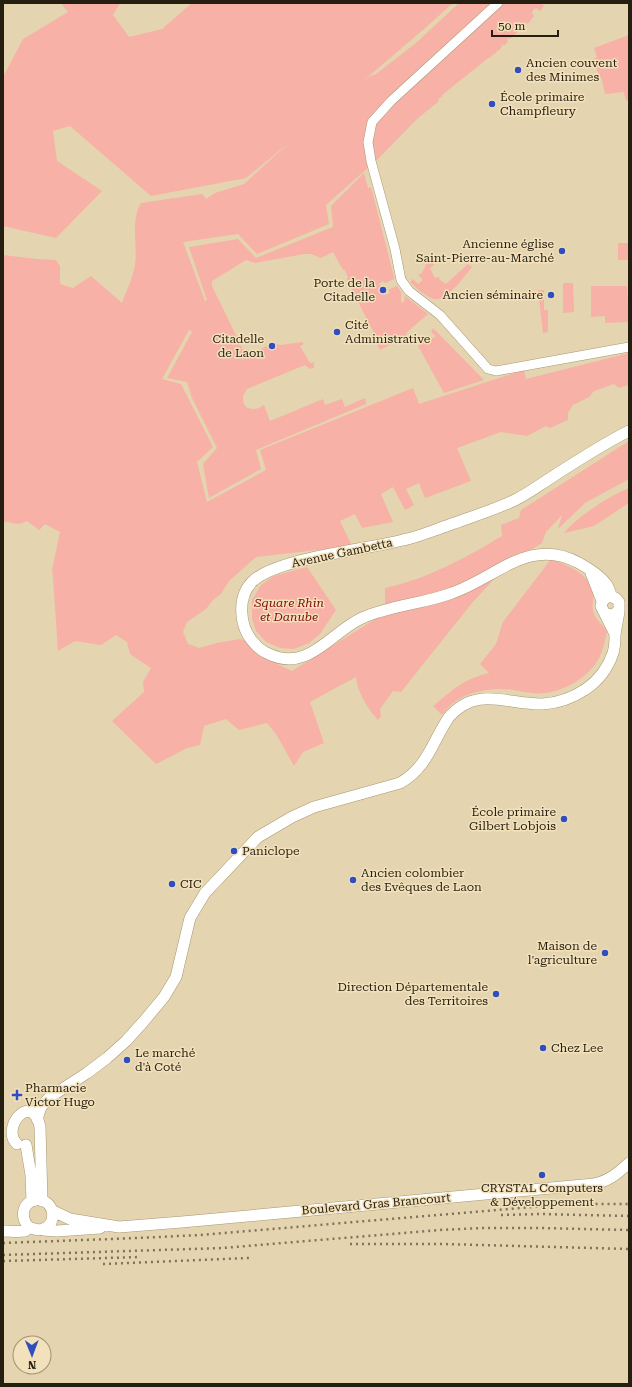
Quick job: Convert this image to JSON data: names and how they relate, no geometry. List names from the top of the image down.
{
  "streets": {
    "main road": ["Avenue Gambetta", "Boulevard Gras Brancourt"]
  },
  "parks": ["Square Rhin et Danube"],
  "places": {
    "other": [
      "Ancien couvent des Minimes",
      "École primaire Champfleury",
      "Ancienne église Saint-Pierre-au-Marché",
      "Porte de la Citadelle",
      "Ancien séminaire",
      "Cité Administrative",
      "Citadelle de Laon",
      "École primaire Gilbert Lobjois",
      "Paniclope",
      "Ancien colombier des Evêques de Laon",
      "CIC",
      "Maison de l'agriculture",
      "Direction Départementale des Territoires",
      "Chez Lee",
      "Le marché d'à Coté",
      "CRYSTAL Computers & Développement"
    ],
    "health": ["Pharmacie Victor Hugo"]
  },
  "scale_bar": "50 m",
  "north": "bottom"
}
